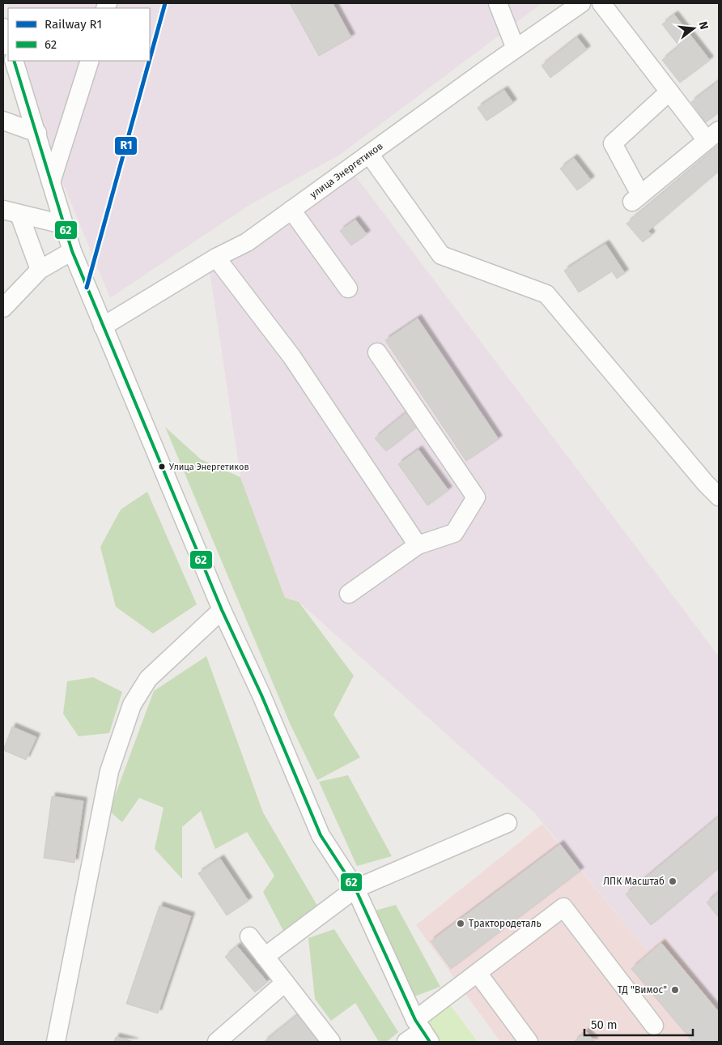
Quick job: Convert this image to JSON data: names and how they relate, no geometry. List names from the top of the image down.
{
  "streets": {
    "street": ["улица Энергетиков"]
  },
  "places": [
    "Улица Энергетиков",
    "ЛПК Масштаб",
    "Трактородеталь",
    "ТД \"Вимос\""
  ],
  "lines": ["rail line R1", "transit line 62"],
  "legend": ["Railway R1", "62"],
  "scale_bar": "50 m",
  "north": "right"
}
